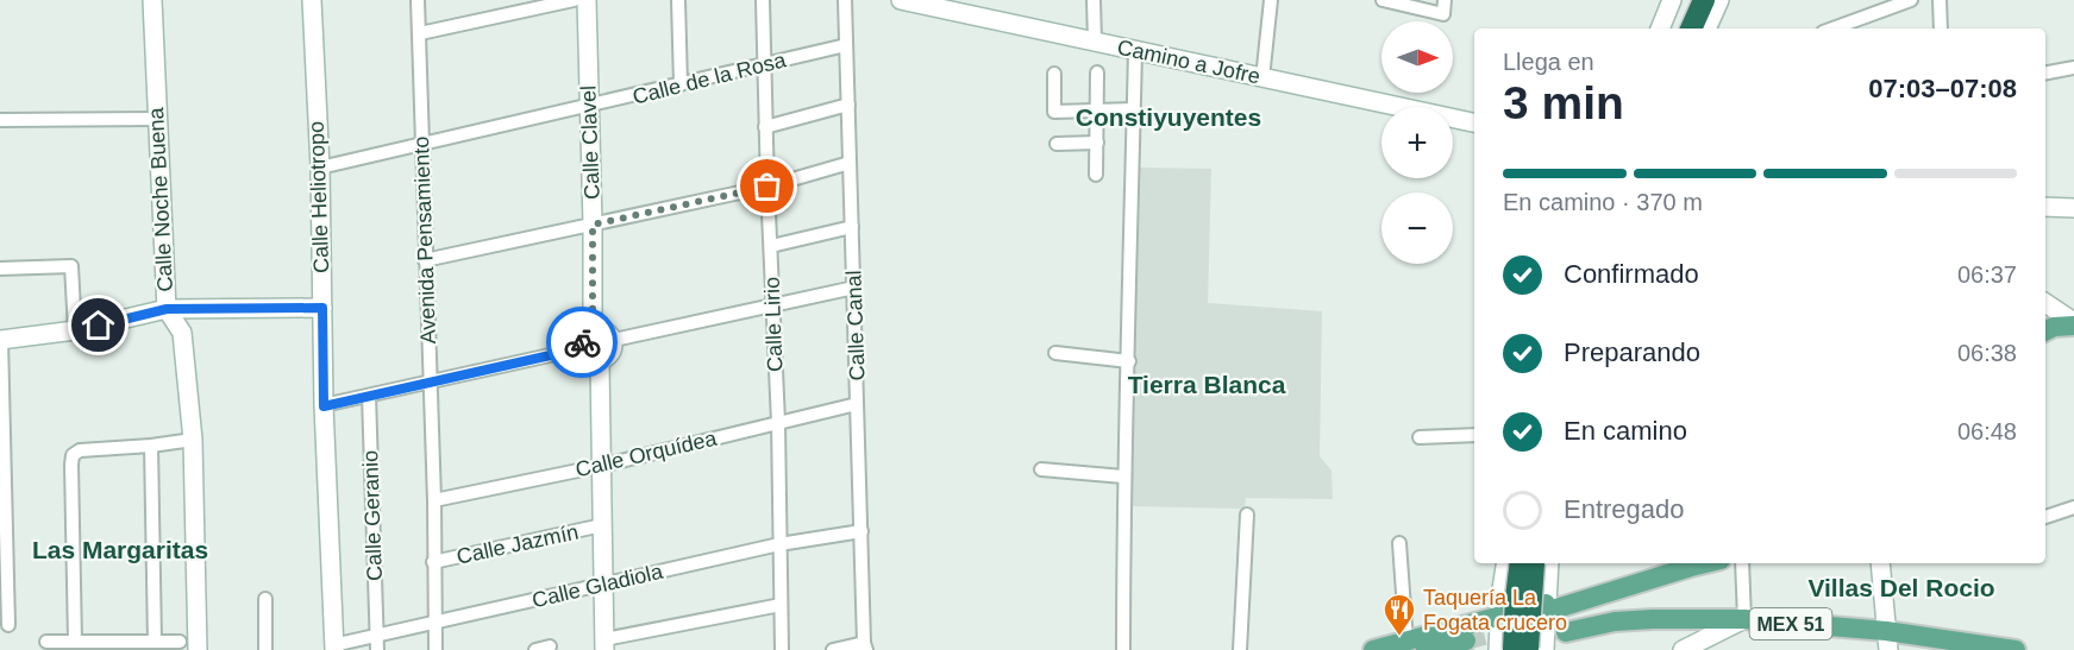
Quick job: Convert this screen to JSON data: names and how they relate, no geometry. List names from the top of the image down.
{
  "streets": {
    "main road": [
      "Camino a Jofre",
      "Calle Clavel",
      "Calle Heliotropo",
      "Calle Noche Buena",
      "MEX 51"
    ],
    "street": [
      "Calle de la Rosa",
      "Avenida Pensamiento",
      "Calle Lirio",
      "Calle Canal",
      "Calle Orquídea",
      "Calle Geranio",
      "Calle Jazmín",
      "Calle Gladiola"
    ]
  },
  "crossings": [
    ["Calle de la Rosa", "Calle Clavel"],
    ["Calle de la Rosa", "Calle Heliotropo"],
    ["Calle de la Rosa", "Avenida Pensamiento"],
    ["Calle de la Rosa", "Calle Lirio"],
    ["Calle de la Rosa", "Calle Canal"],
    ["Calle Heliotropo", "Calle Gladiola"],
    ["Avenida Pensamiento", "Calle Orquídea"],
    ["Avenida Pensamiento", "Calle Jazmín"],
    ["Avenida Pensamiento", "Calle Gladiola"],
    ["Calle Lirio", "Calle Orquídea"],
    ["Calle Lirio", "Calle Gladiola"],
    ["Calle Canal", "Calle Orquídea"],
    ["Calle Canal", "Calle Gladiola"],
    ["Calle Geranio", "Calle Gladiola"]
  ],
  "districts": [
    "Constiyuyentes",
    "Tierra Blanca",
    "Las Margaritas",
    "Villas Del Rocio"
  ],
  "places": {
    "restaurant": ["Taquería La Fogata crucero"]
  },
  "north": "right",
  "page": {
    "map_buttons": ["+", "−"],
    "heading": ["3 min", "Llega en", "07:03–07:08"],
    "bar": "En camino · 370 m",
    "list": [
      ["Confirmado", "06:37"],
      ["Preparando", "06:38"],
      ["En camino", "06:48"],
      "Entregado"
    ]
  }
}
